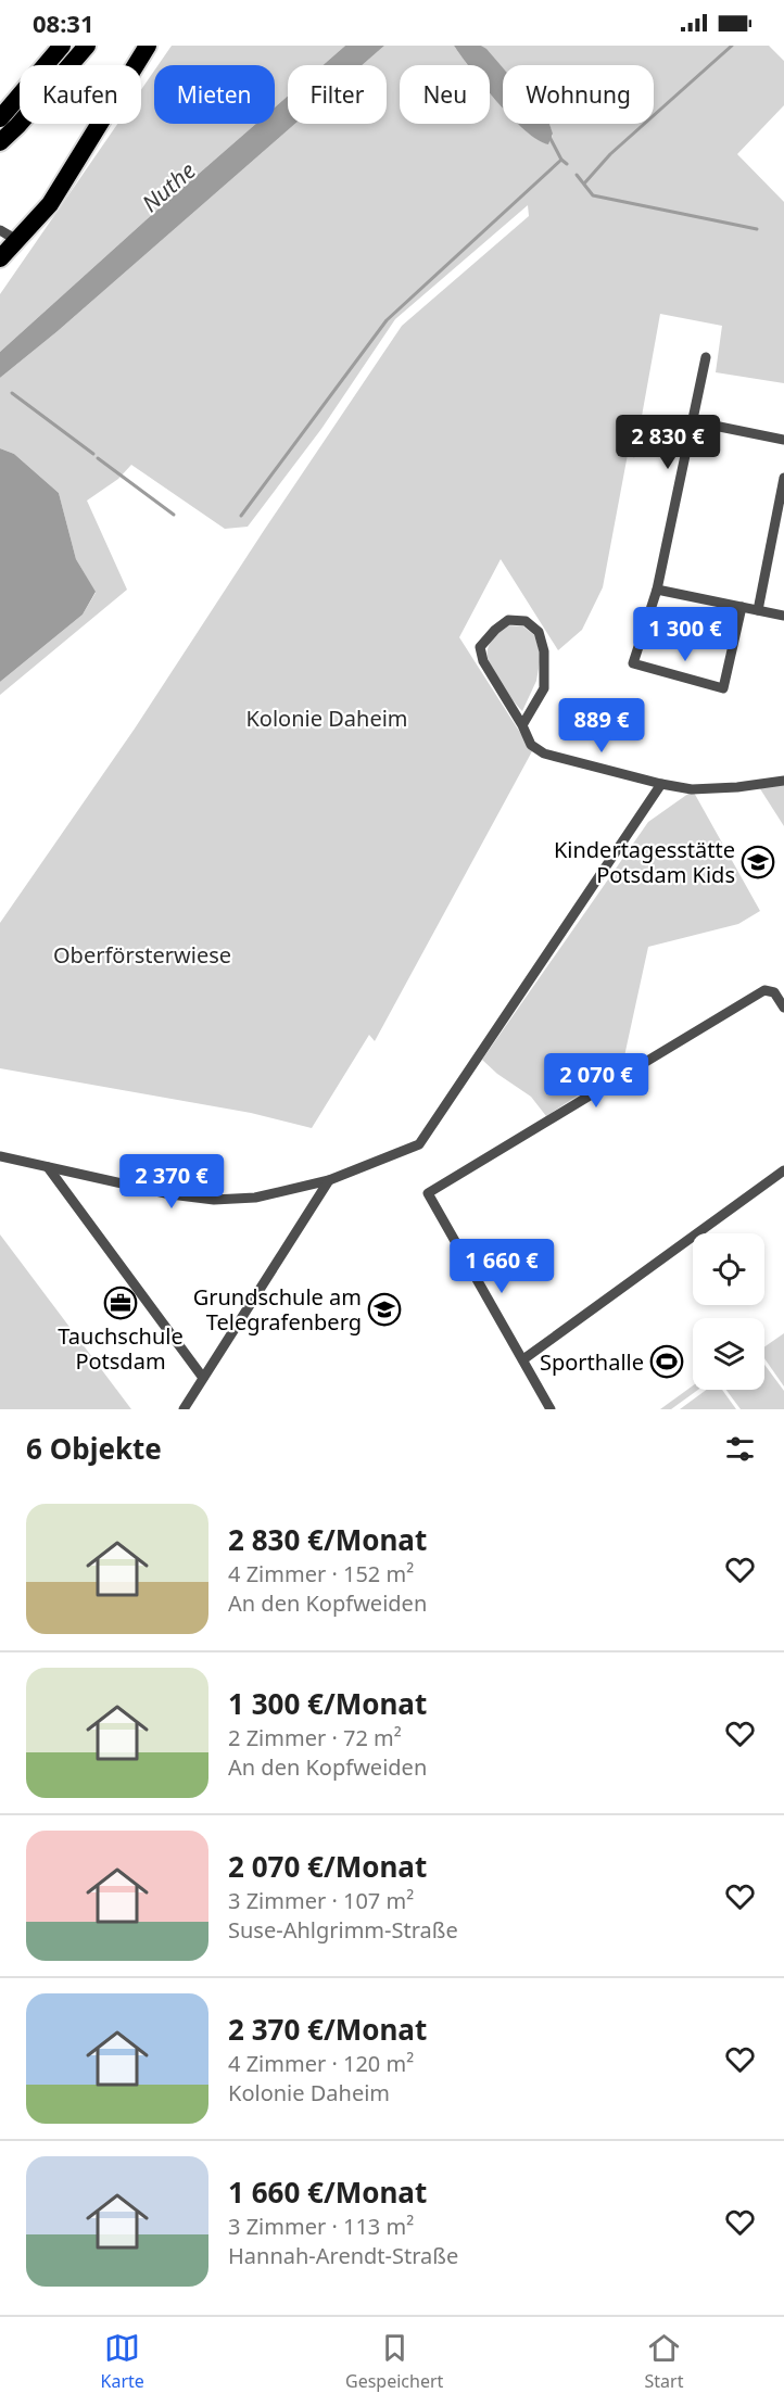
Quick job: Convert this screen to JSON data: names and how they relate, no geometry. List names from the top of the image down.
{
  "water": ["Nuthe"],
  "parks": ["Kolonie Daheim", "Oberförsterwiese"],
  "places": {
    "school or university": ["Kindertagesstätte Potsdam Kids", "Grundschule am Telegrafenberg"],
    "office": ["Tauchschule Potsdam"],
    "sports": ["Sporthalle"]
  },
  "page": {
    "status": "08:31",
    "chip": [
      "Kaufen",
      "Mieten",
      "Filter",
      "Neu",
      "Wohnung"
    ],
    "price": [
      "2 830 €",
      "1 300 €",
      "889 €",
      "2 070 €",
      "2 370 €",
      "1 660 €"
    ],
    "heading": "6 Objekte",
    "list": [
      {
        "name": "2 830 €/Monat",
        "note": "4 Zimmer · 152 m² · An den Kopfweiden"
      },
      {
        "name": "1 300 €/Monat",
        "note": "2 Zimmer · 72 m² · An den Kopfweiden"
      },
      {
        "name": "2 070 €/Monat",
        "note": "3 Zimmer · 107 m² · Suse-Ahlgrimm-Straße"
      },
      {
        "name": "2 370 €/Monat",
        "note": "4 Zimmer · 120 m² · Kolonie Daheim"
      },
      {
        "name": "1 660 €/Monat",
        "note": "3 Zimmer · 113 m² · Hannah-Arendt-Straße"
      }
    ],
    "tabs": ["Karte", "Gespeichert", "Start"]
  }
}
